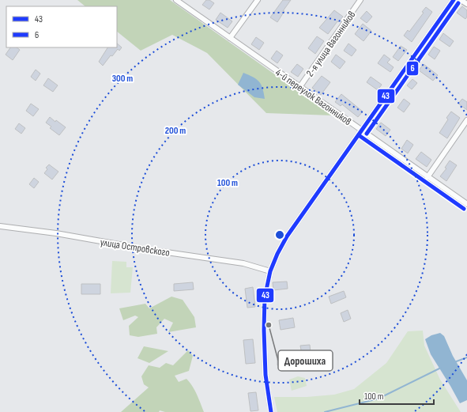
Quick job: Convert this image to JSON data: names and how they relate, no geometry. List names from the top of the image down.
{
  "streets": {
    "street": ["2-я улица Вагонников", "4-й переулок Вагонников", "улица Островского"]
  },
  "crossings": [
    ["2-я улица Вагонников", "4-й переулок Вагонников"]
  ],
  "places": ["Дорошиха"],
  "lines": ["transit line 43", "transit line 6"],
  "legend": ["43", "6"],
  "scale_bar": "100 m",
  "rings": ["300 m", "200 m", "100 m"]
}
